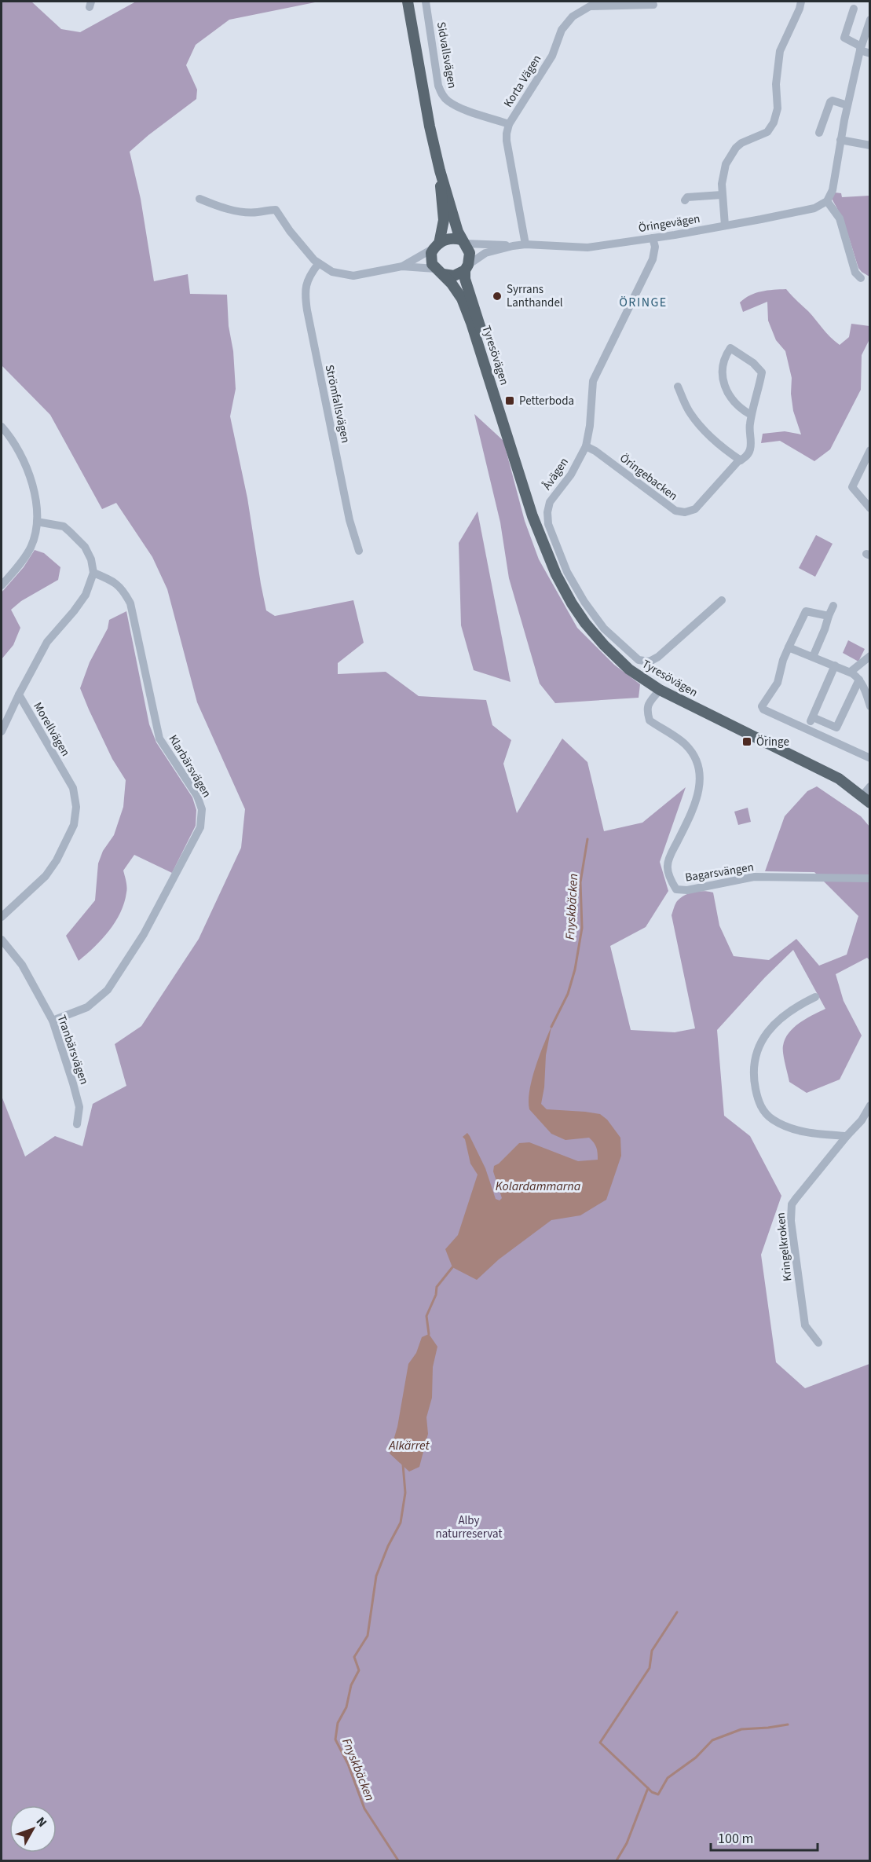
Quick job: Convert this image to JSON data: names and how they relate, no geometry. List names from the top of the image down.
{
  "streets": {
    "main road": ["Tyresövägen"],
    "street": [
      "Sidvallsvägen",
      "Korta Vägen",
      "Öringevägen",
      "Strömfallsvägen",
      "Åvägen",
      "Öringebacken",
      "Morellvägen",
      "Klarbärsvägen",
      "Bagarsvängen",
      "Tranbärsvägen",
      "Kringelkroken"
    ]
  },
  "crossings": [
    ["Sidvallsvägen", "Korta Vägen"],
    ["Korta Vägen", "Öringevägen"],
    ["Öringevägen", "Tyresövägen"],
    ["Öringevägen", "Åvägen"],
    ["Tyresövägen", "Bagarsvängen"],
    ["Åvägen", "Öringebacken"],
    ["Morellvägen", "Klarbärsvägen"],
    ["Klarbärsvägen", "Tranbärsvägen"]
  ],
  "districts": ["ÖRINGE"],
  "water": ["Fnyskbäcken", "Kolardammarna", "Alkärret"],
  "parks": ["Alby naturreservat"],
  "places": {
    "other": ["Syrrans Lanthandel"],
    "transit": ["Petterboda", "Öringe"]
  },
  "scale_bar": "100 m",
  "north": "top right"
}
